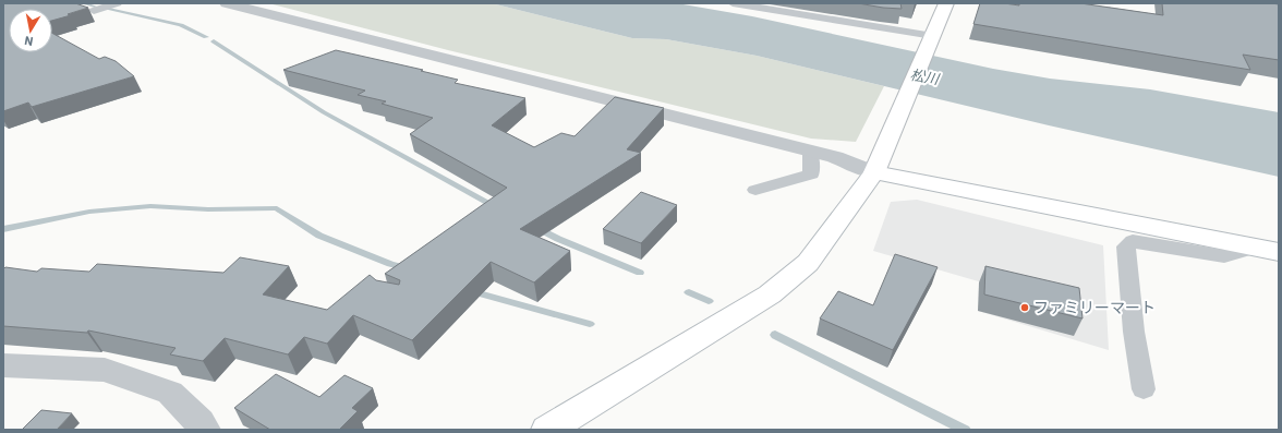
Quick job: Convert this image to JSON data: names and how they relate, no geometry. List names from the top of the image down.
{
  "water": ["松川"],
  "places": ["ファミリーマート"],
  "north": "bottom"
}
